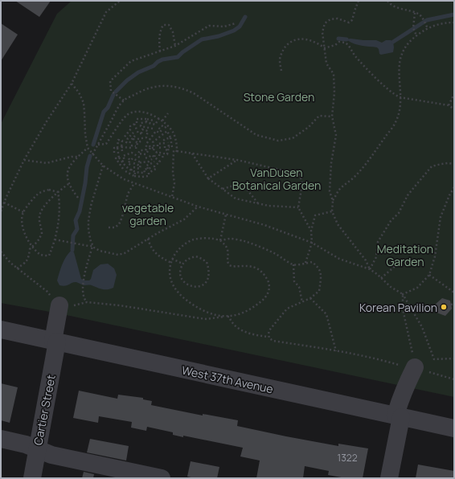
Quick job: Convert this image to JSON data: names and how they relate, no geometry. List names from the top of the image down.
{
  "streets": {
    "street": ["West 37th Avenue", "Cartier Street"]
  },
  "crossings": [
    ["West 37th Avenue", "Cartier Street"]
  ],
  "parks": [
    "Stone Garden",
    "VanDusen Botanical Garden",
    "vegetable garden",
    "Meditation Garden"
  ],
  "places": ["Korean Pavilion"],
  "house_numbers": ["1322"]
}
